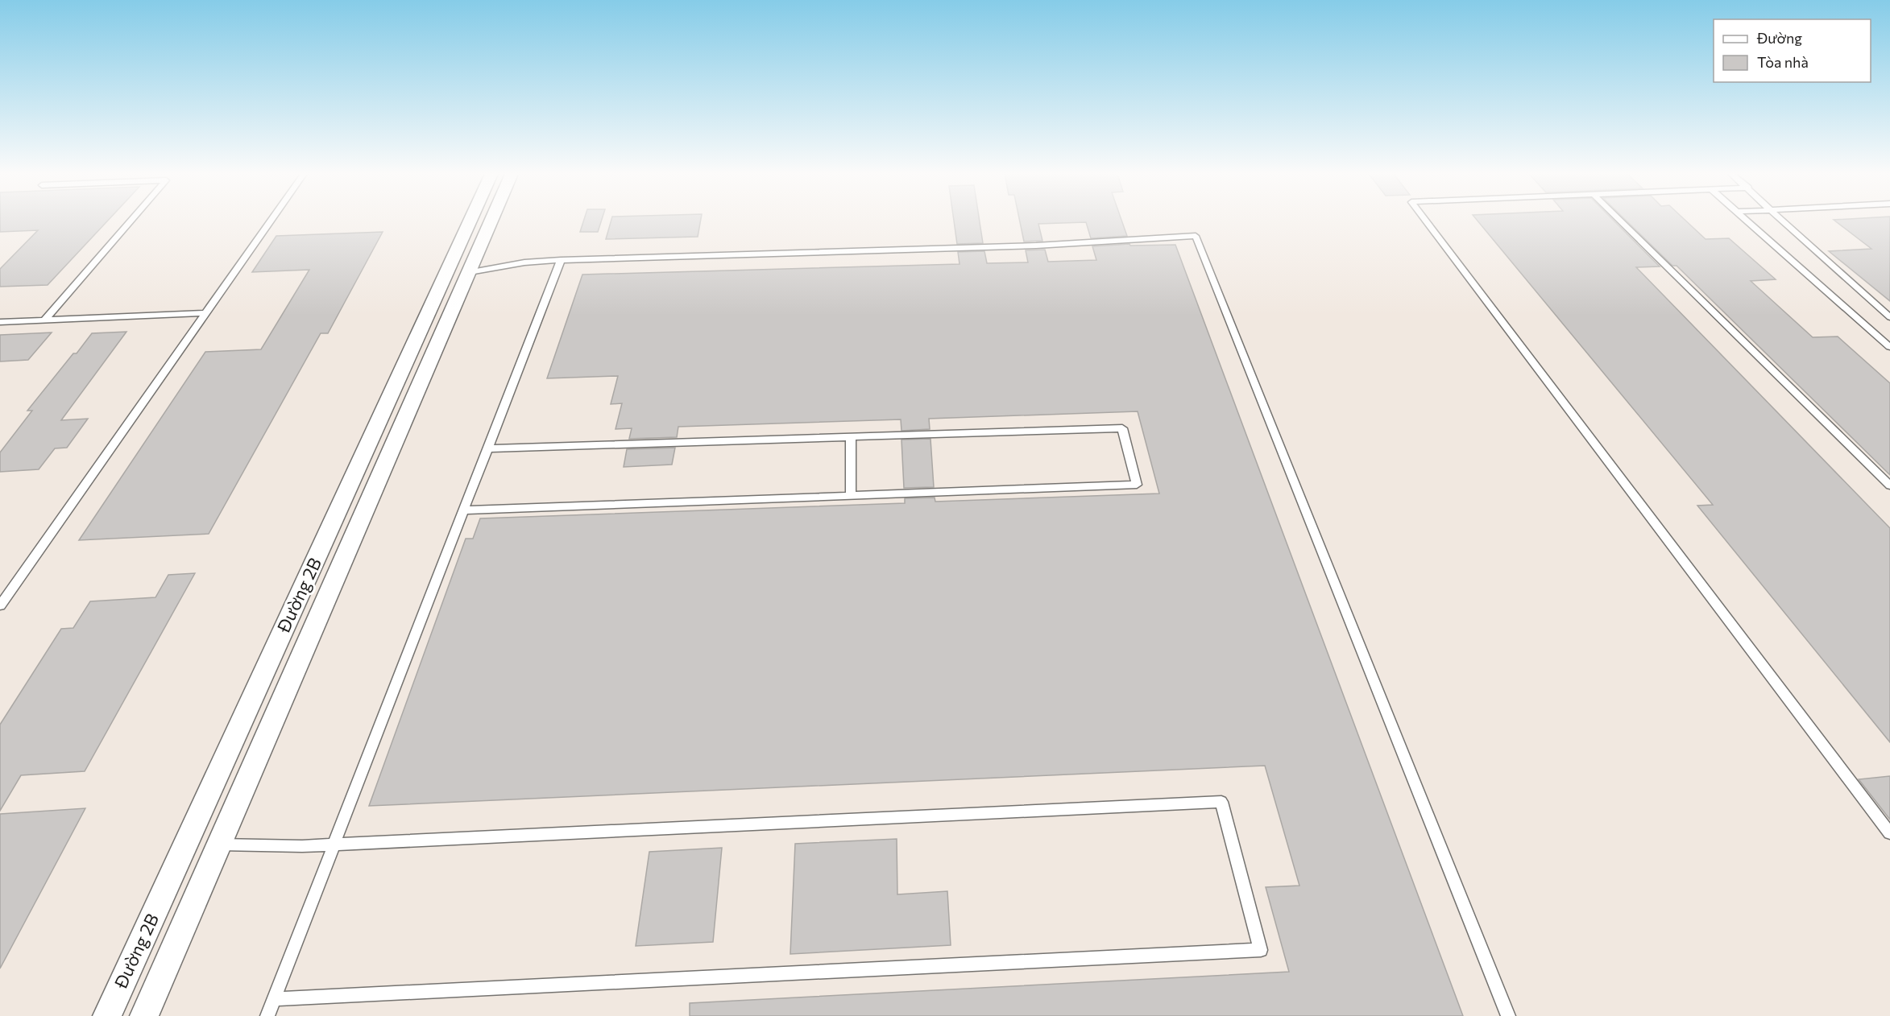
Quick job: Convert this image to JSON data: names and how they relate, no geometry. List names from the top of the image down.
{
  "streets": {
    "street": ["Đường 2B"]
  },
  "legend": ["Đường", "Tòa nhà"]
}
